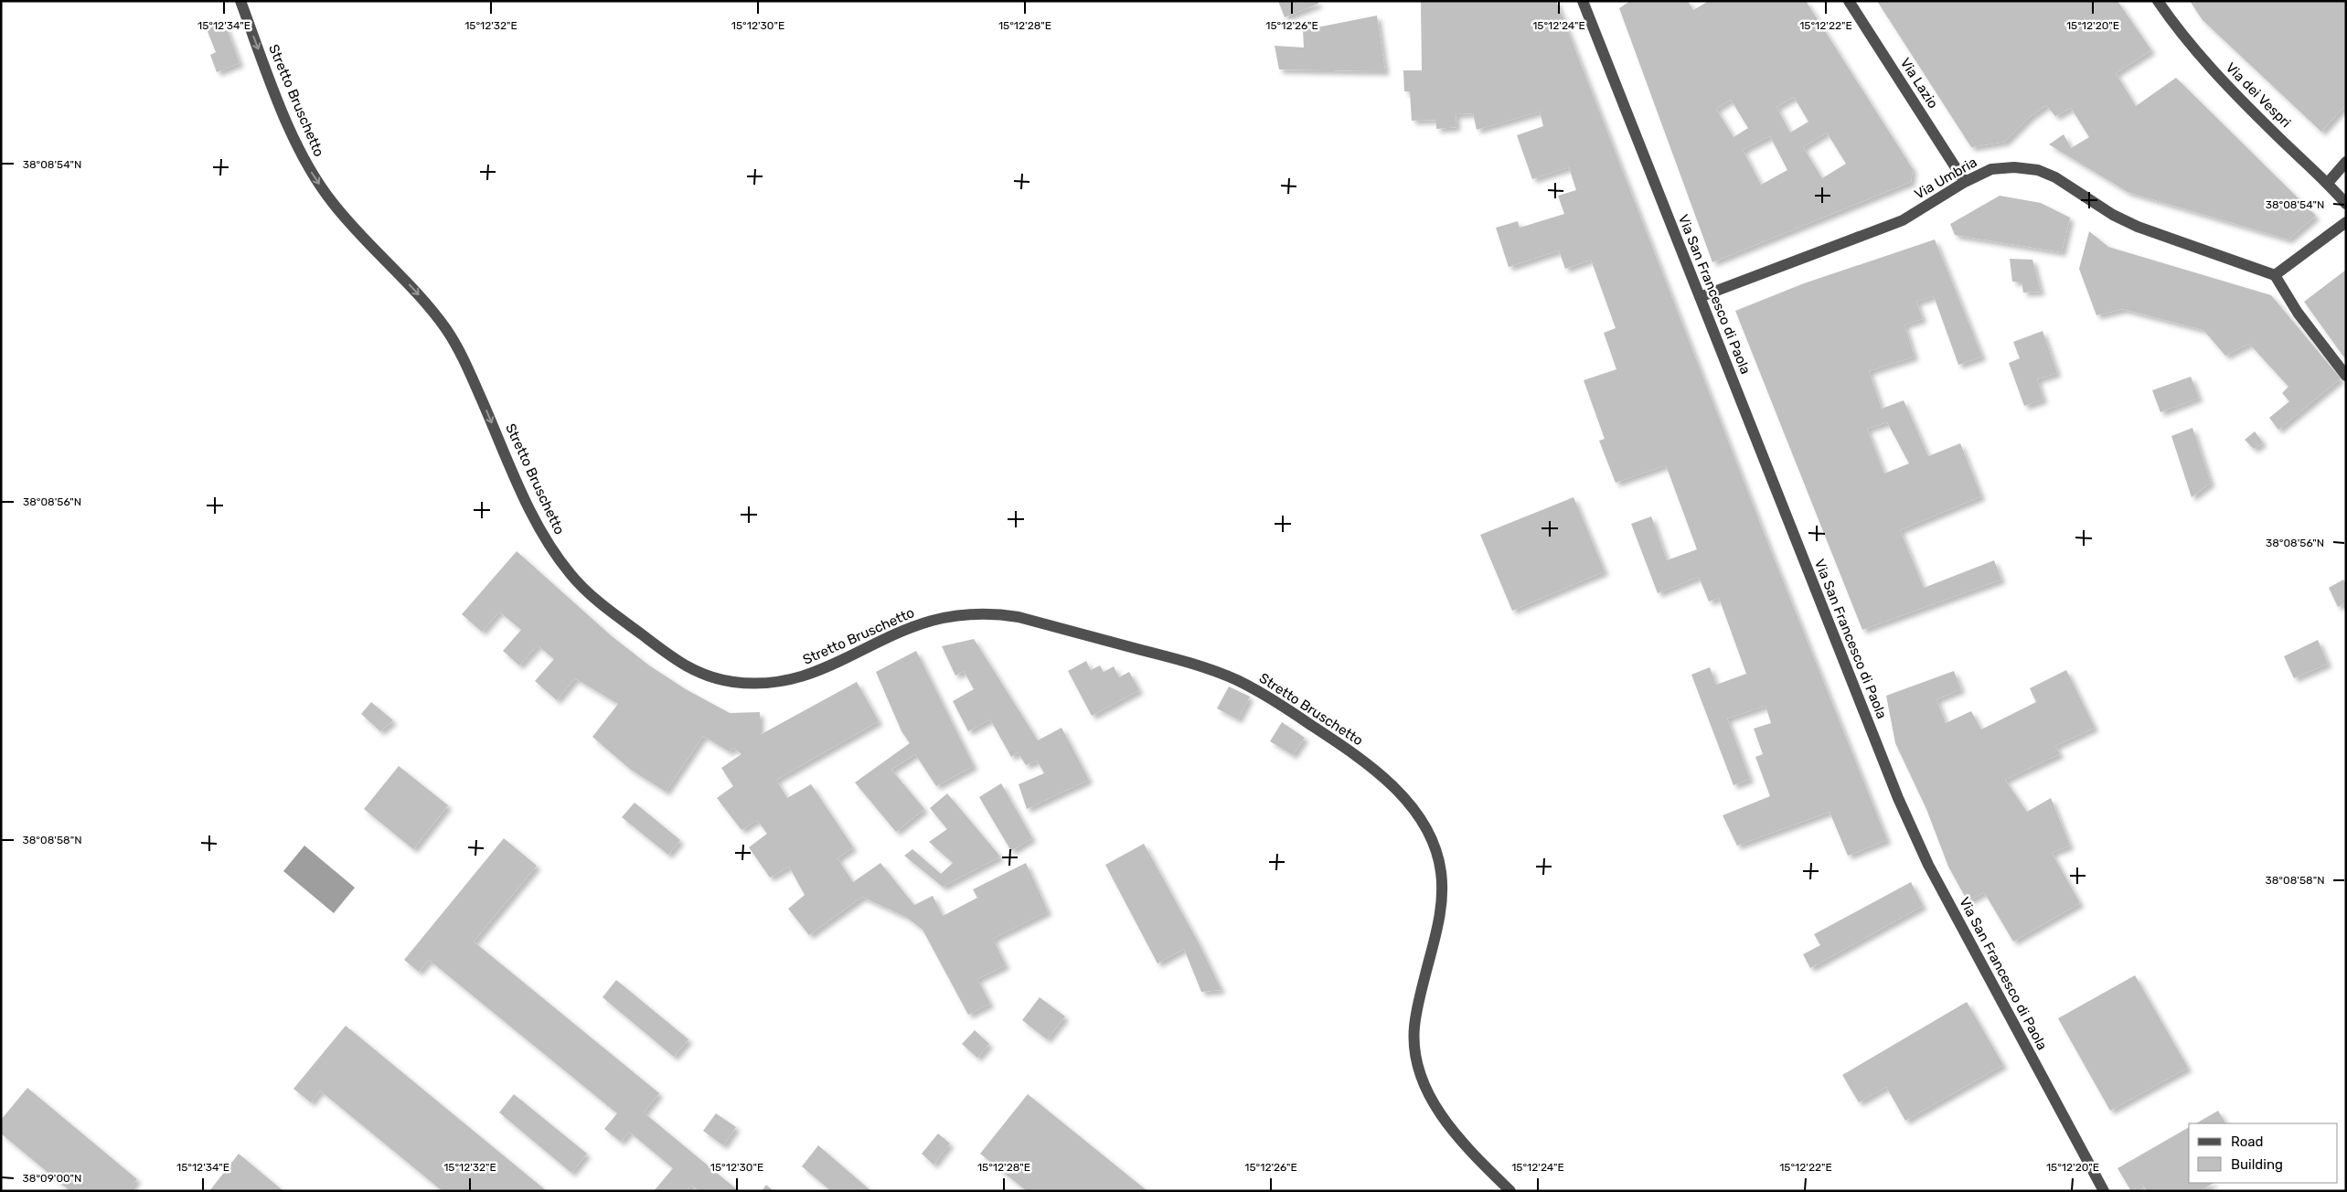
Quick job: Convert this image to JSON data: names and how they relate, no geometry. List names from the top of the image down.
{
  "streets": {
    "street": [
      "Via Lazio",
      "Via dei Vespri",
      "Stretto Bruschetto",
      "Via Umbria",
      "Via San Francesco di Paola"
    ]
  },
  "crossings": [
    ["Via Lazio", "Via Umbria"],
    ["Via Umbria", "Via San Francesco di Paola"]
  ],
  "one_way": ["Stretto Bruschetto"],
  "legend": ["Road", "Building"],
  "coordinates": [
    "15°12'34\"E",
    "15°12'32\"E",
    "15°12'30\"E",
    "15°12'28\"E",
    "15°12'26\"E",
    "15°12'24\"E",
    "15°12'22\"E",
    "15°12'20\"E",
    "38°08'54\"N",
    "38°08'56\"N",
    "38°08'58\"N",
    "38°09'00\"N"
  ]
}
